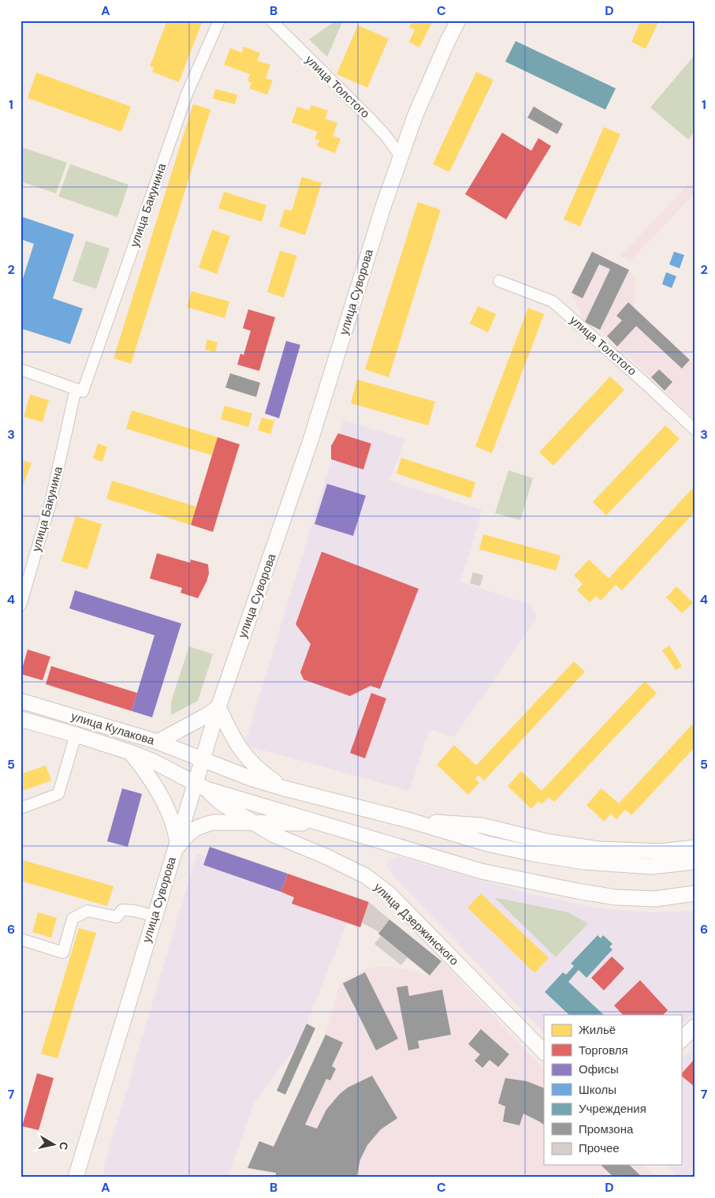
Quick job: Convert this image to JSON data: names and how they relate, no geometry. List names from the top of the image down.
{
  "streets": {
    "main road": ["улица Суворова", "улица Кулакова", "улица Дзержинского"],
    "street": ["улица Толстого", "улица Бакунина"]
  },
  "crossings": [
    ["улица Толстого", "улица Суворова"],
    ["улица Суворова", "улица Кулакова"],
    ["улица Суворова", "улица Дзержинского"],
    ["улица Кулакова", "улица Дзержинского"]
  ],
  "legend": [
    "Жильё",
    "Торговля",
    "Офисы",
    "Школы",
    "Учреждения",
    "Промзона",
    "Прочее"
  ],
  "north": "right",
  "grid": {
    "columns": [
      "A",
      "B",
      "C",
      "D"
    ],
    "rows": [
      "1",
      "2",
      "3",
      "4",
      "5",
      "6",
      "7"
    ]
  }
}
